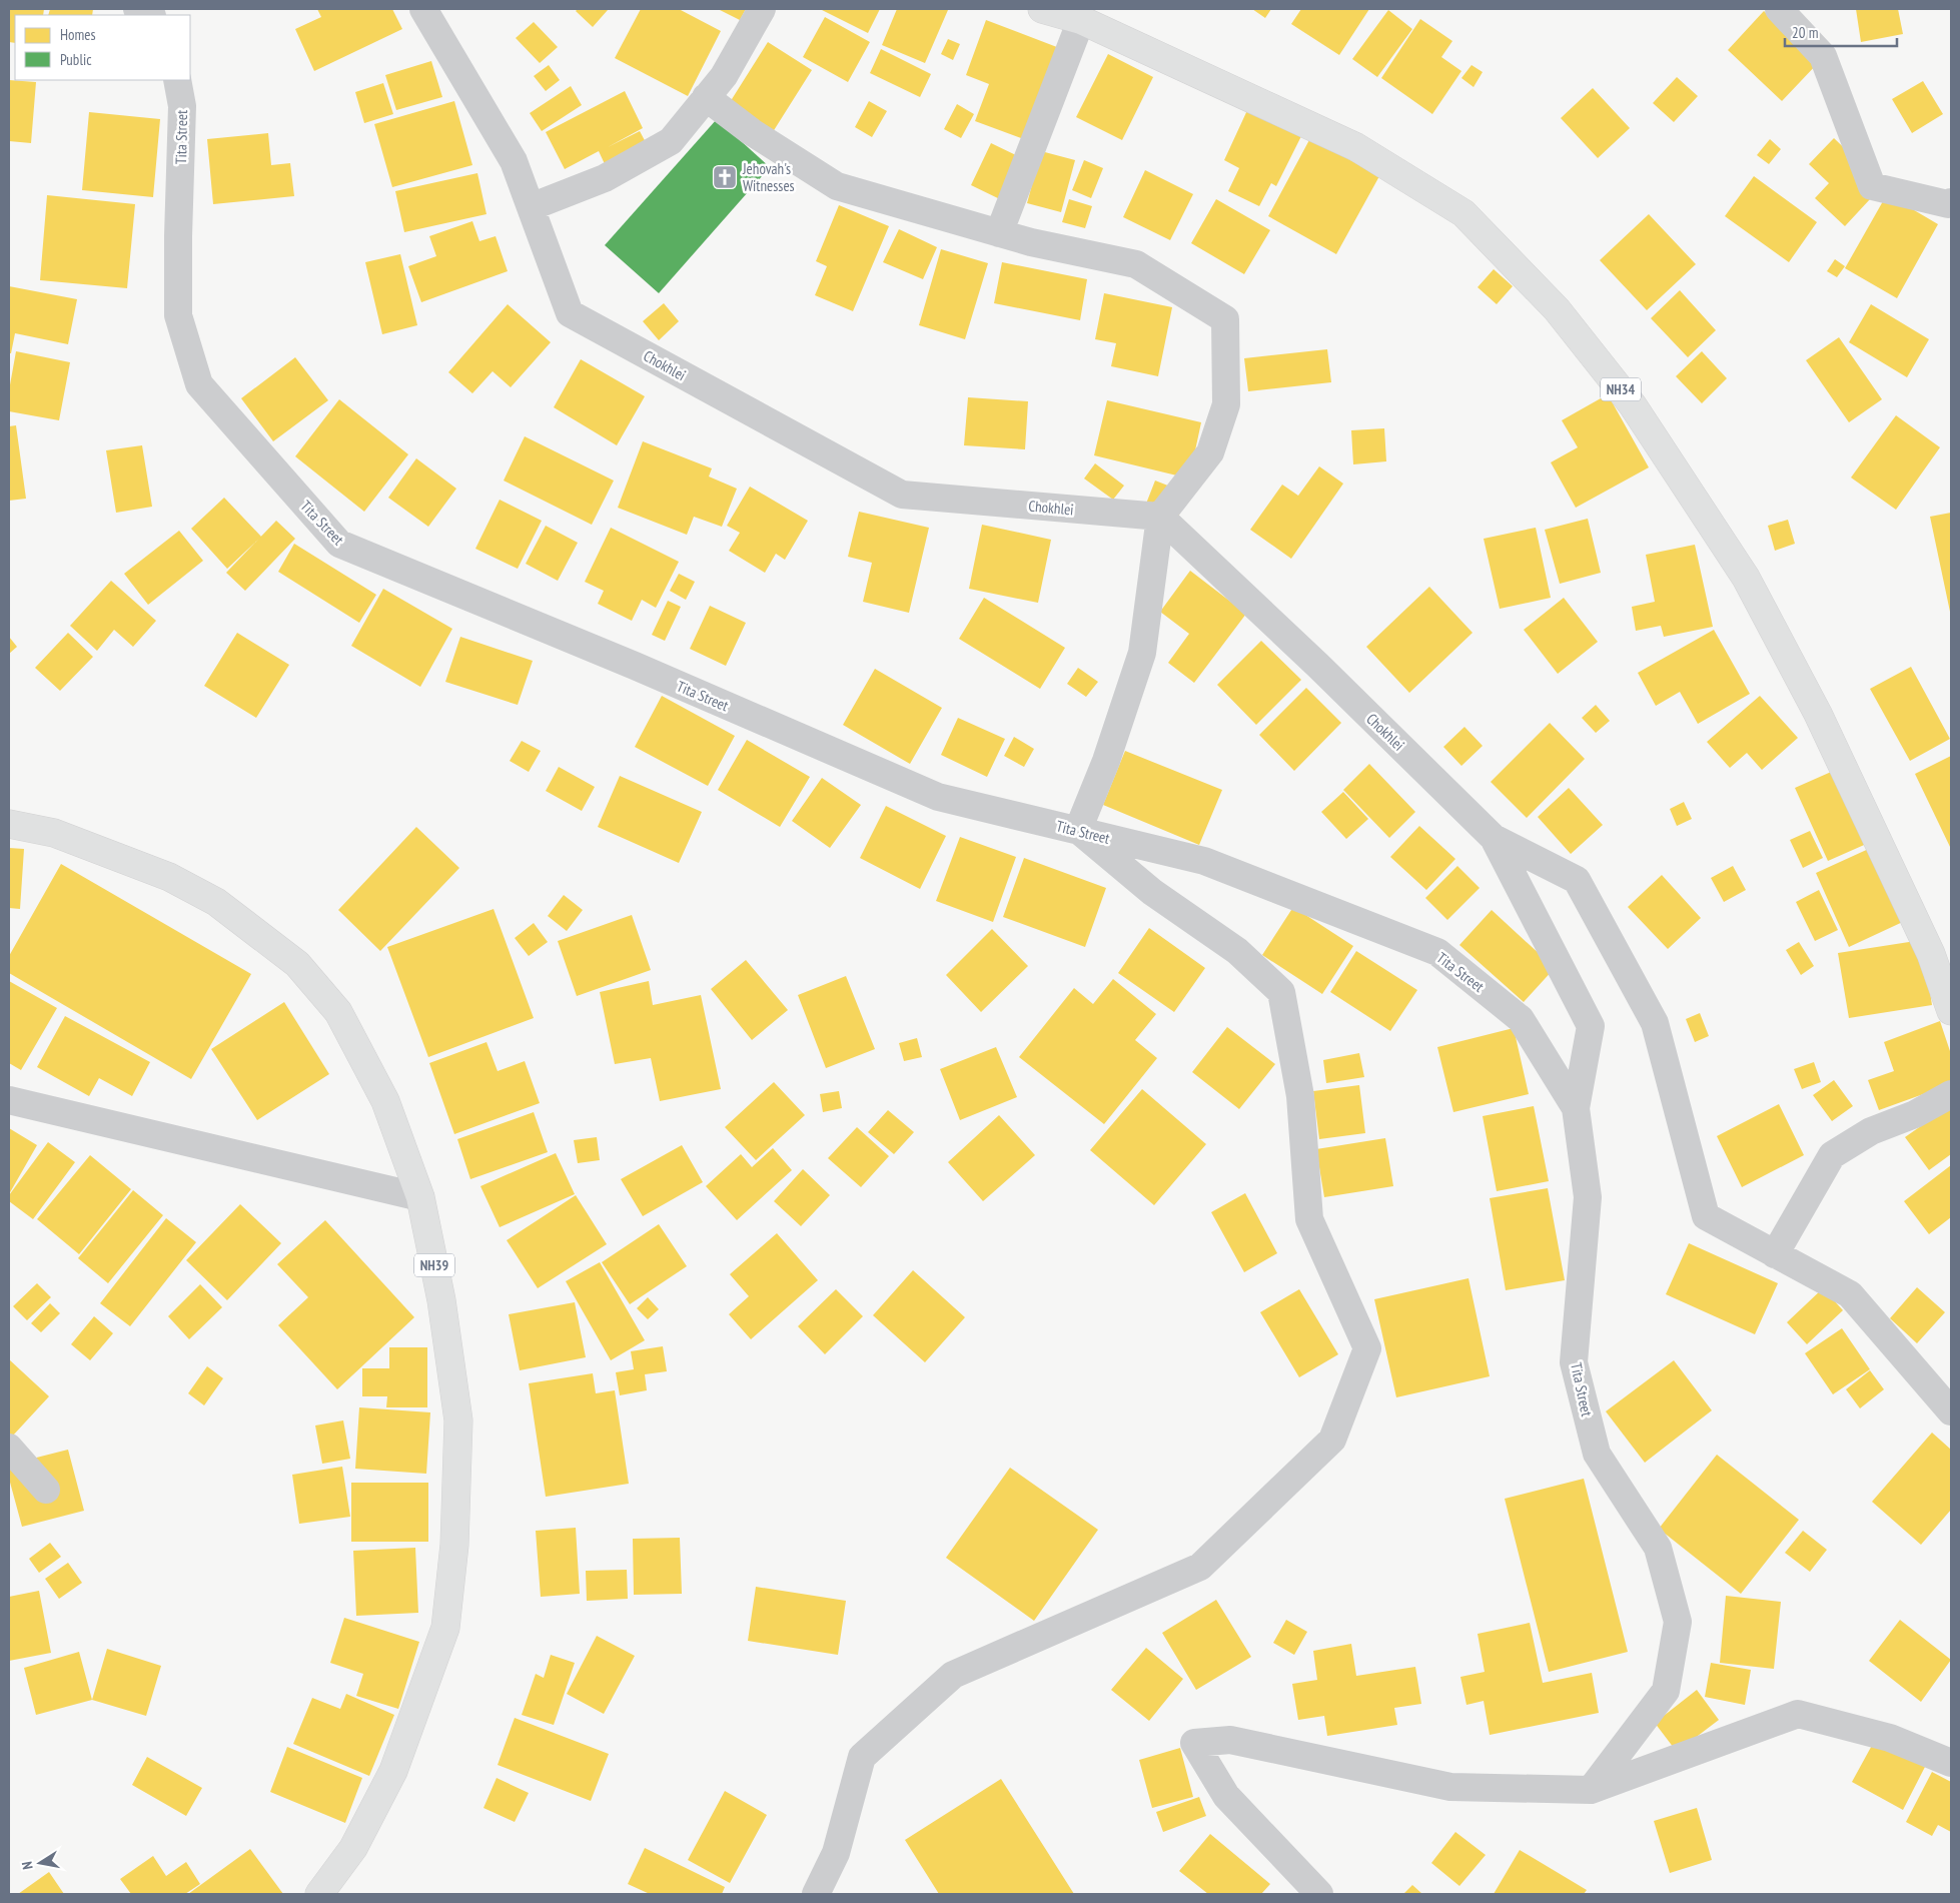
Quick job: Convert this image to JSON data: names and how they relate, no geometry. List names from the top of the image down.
{
  "streets": {
    "highway": ["NH34", "NH39"],
    "street": ["Tita Street", "Chokhlei"]
  },
  "crossings": [
    ["Tita Street", "Chokhlei"]
  ],
  "places": {
    "church": ["Jehovah's Witnesses"]
  },
  "legend": ["Homes", "Public"],
  "scale_bar": "20 m",
  "north": "left"
}
